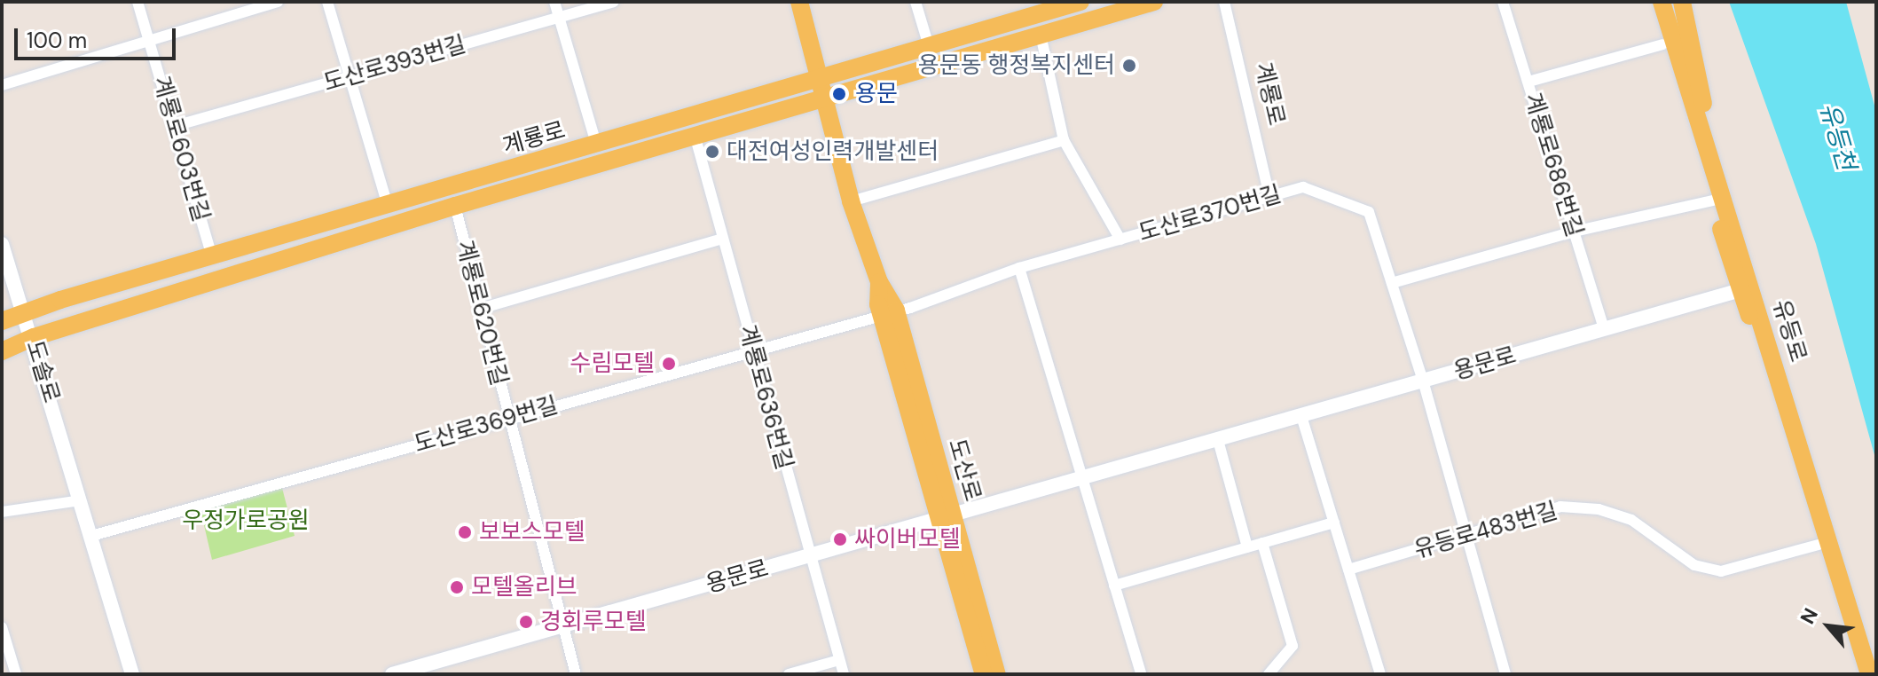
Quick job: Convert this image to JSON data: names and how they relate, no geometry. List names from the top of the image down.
{
  "streets": {
    "main road": ["계룡로", "유등로", "도산로"],
    "street": [
      "도산로393번길",
      "계룡로603번길",
      "계룡로686번길",
      "도산로370번길",
      "계룡로620번길",
      "용문로",
      "도솔로",
      "계룡로636번길",
      "도산로369번길",
      "유등로483번길"
    ]
  },
  "crossings": [
    ["도산로393번길", "계룡로603번길"],
    ["계룡로", "계룡로603번길"],
    ["계룡로", "도산로370번길"],
    ["계룡로", "계룡로620번길"],
    ["계룡로", "도솔로"],
    ["계룡로", "계룡로636번길"],
    ["계룡로", "도산로"],
    ["계룡로686번길", "용문로"],
    ["도산로370번길", "용문로"],
    ["도산로370번길", "도산로369번길"],
    ["도산로370번길", "도산로"],
    ["도산로370번길", "유등로483번길"],
    ["계룡로620번길", "용문로"],
    ["계룡로620번길", "도산로369번길"],
    ["유등로", "용문로"],
    ["유등로", "유등로483번길"],
    ["용문로", "계룡로636번길"],
    ["용문로", "도산로"],
    ["도솔로", "도산로369번길"],
    ["계룡로636번길", "도산로369번길"],
    ["도산로369번길", "도산로"]
  ],
  "water": ["유등천"],
  "parks": ["우정가로공원"],
  "places": [
    "용문동 행정복지센터",
    "용문",
    "대전여성인력개발센터",
    "수림모텔",
    "보보스모텔",
    "싸이버모텔",
    "모텔올리브",
    "경회루모텔"
  ],
  "scale_bar": "100 m",
  "north": "top left"
}
